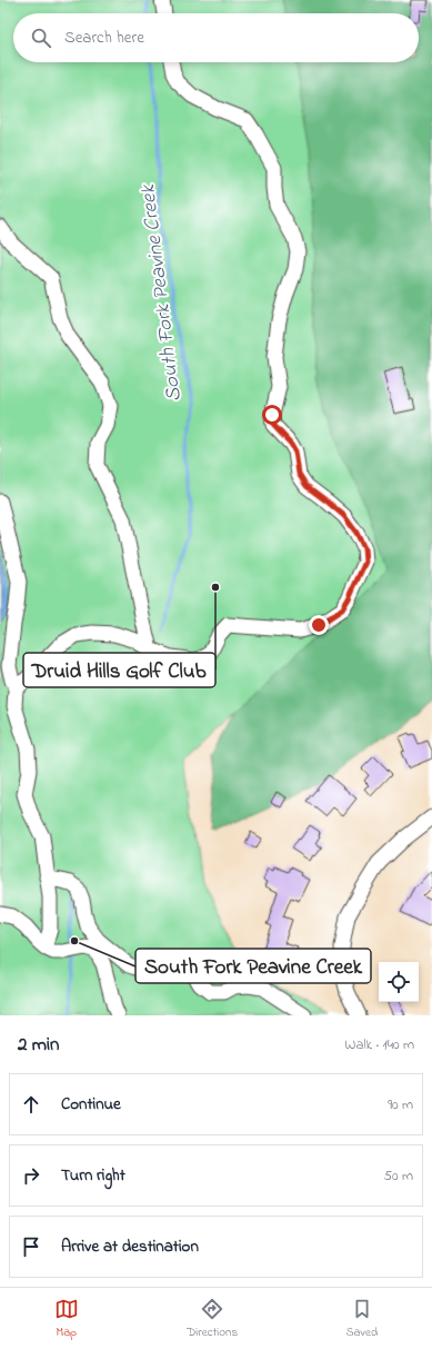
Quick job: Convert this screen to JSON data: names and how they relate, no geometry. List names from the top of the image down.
{
  "water": ["South Fork Peavine Creek"],
  "places": ["Druid Hills Golf Club", "South Fork Peavine Creek"],
  "page": {
    "search": "Search here",
    "heading": ["2 min", "Walk · 140 m"],
    "list": [
      ["Continue", "90 m"],
      ["Turn right", "50 m"],
      "Arrive at destination"
    ],
    "nav": ["Map", "Directions", "Saved"]
  }
}
